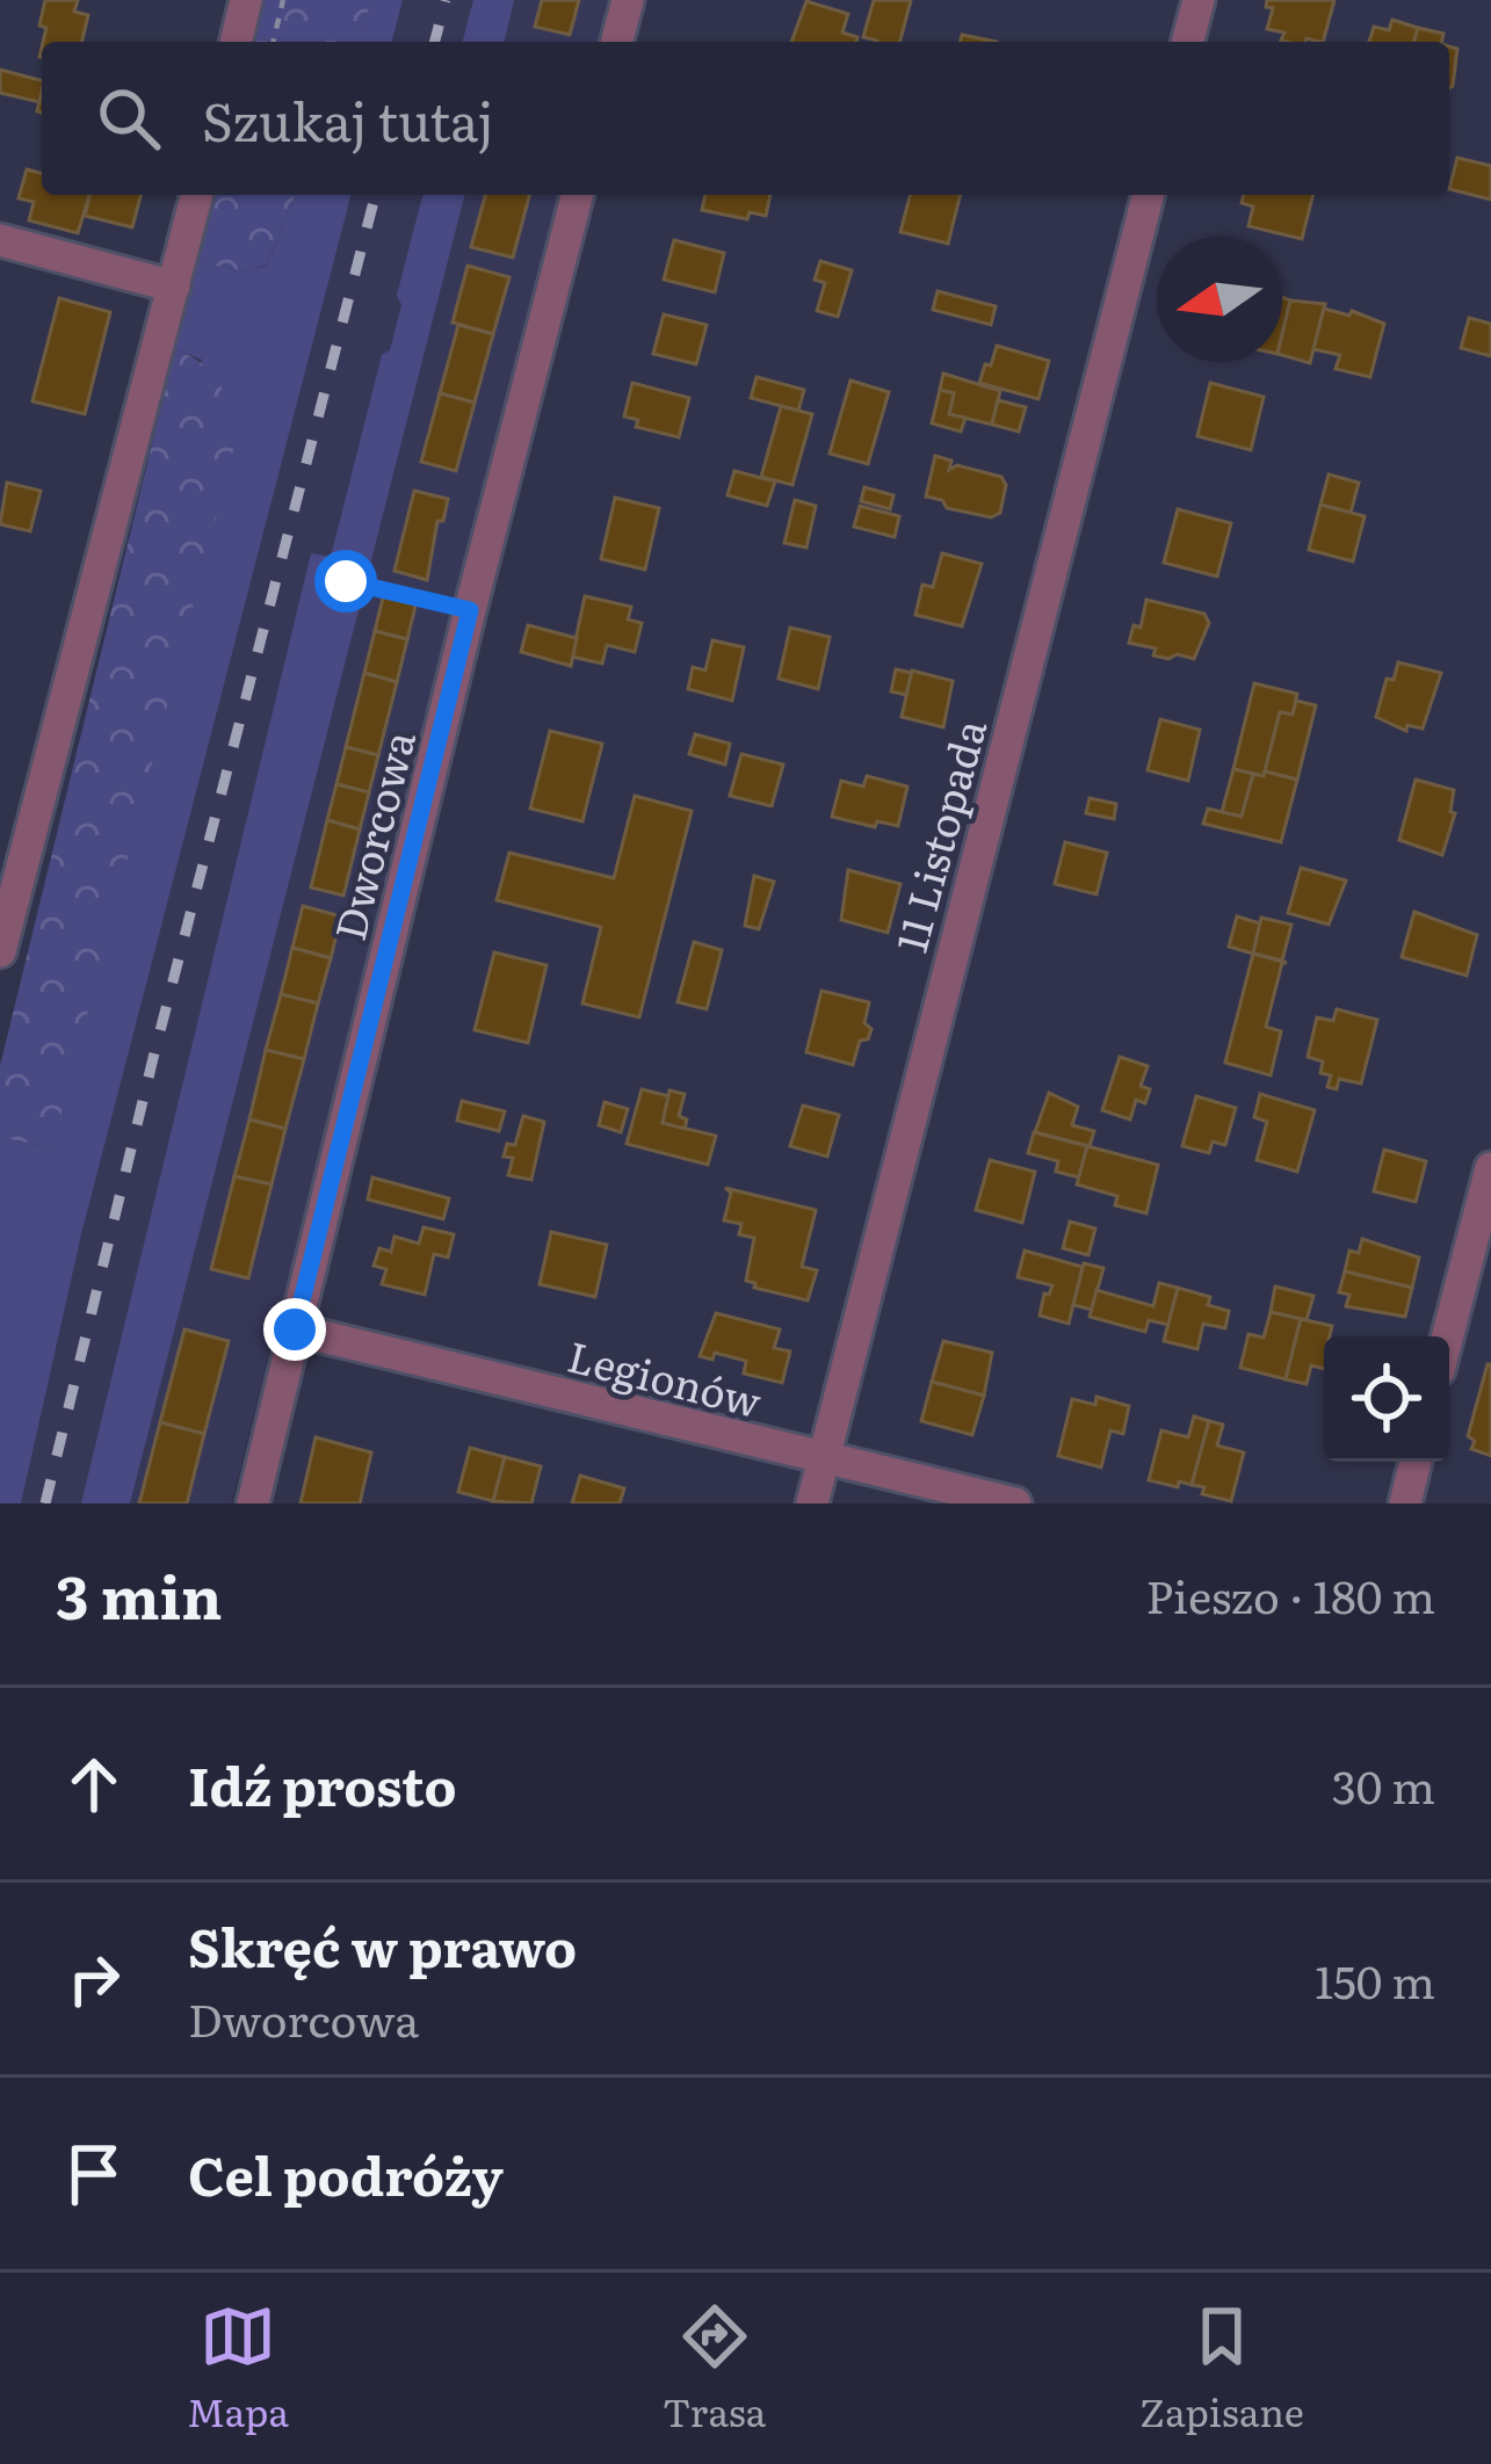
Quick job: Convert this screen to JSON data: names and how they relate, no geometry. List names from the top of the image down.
{
  "streets": {
    "street": ["Dworcowa", "11 Listopada", "Legionów"]
  },
  "crossings": [
    ["Dworcowa", "Legionów"],
    ["11 Listopada", "Legionów"]
  ],
  "north": "left",
  "page": {
    "search": "Szukaj tutaj",
    "heading": ["3 min", "Pieszo · 180 m"],
    "list": [
      ["Idź prosto", "30 m"],
      ["Skręć w prawo", "Dworcowa", "150 m"],
      "Cel podróży"
    ],
    "nav": ["Mapa", "Trasa", "Zapisane"]
  }
}
